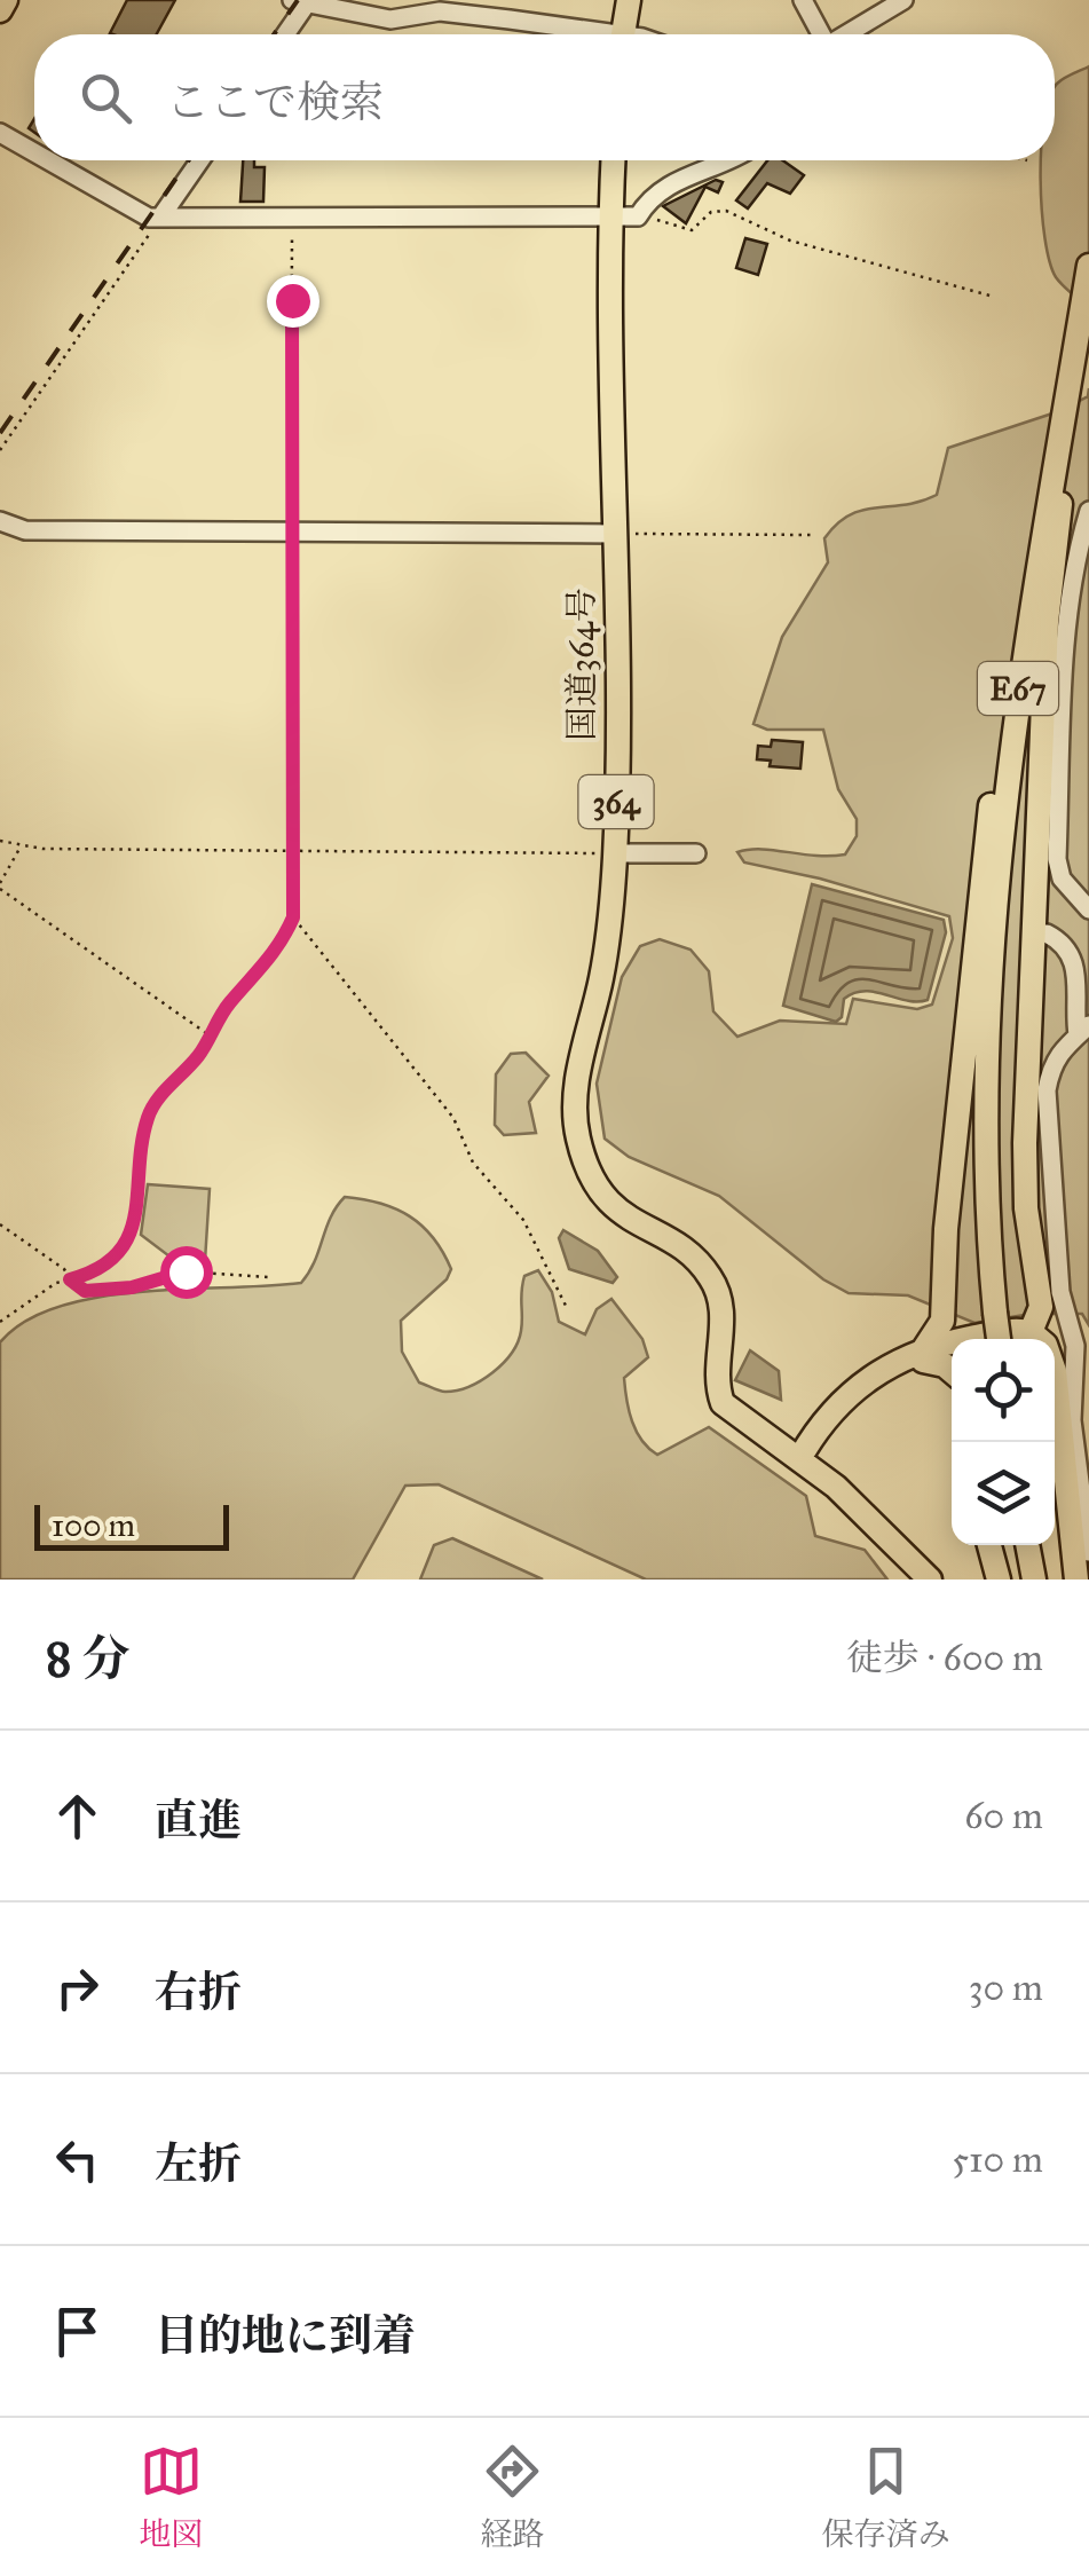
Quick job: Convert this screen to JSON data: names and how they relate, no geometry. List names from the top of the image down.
{
  "streets": {
    "highway": ["国道364号", "E67", "364"]
  },
  "crossings": [
    ["国道364号", "364"]
  ],
  "scale_bar": "100 m",
  "page": {
    "search": "ここで検索",
    "scale": "100 m",
    "heading": ["8 分", "徒歩 · 600 m"],
    "list": [
      ["直進", "60 m"],
      ["右折", "30 m"],
      ["左折", "510 m"],
      "目的地に到着"
    ],
    "nav": ["地図", "経路", "保存済み"]
  }
}
